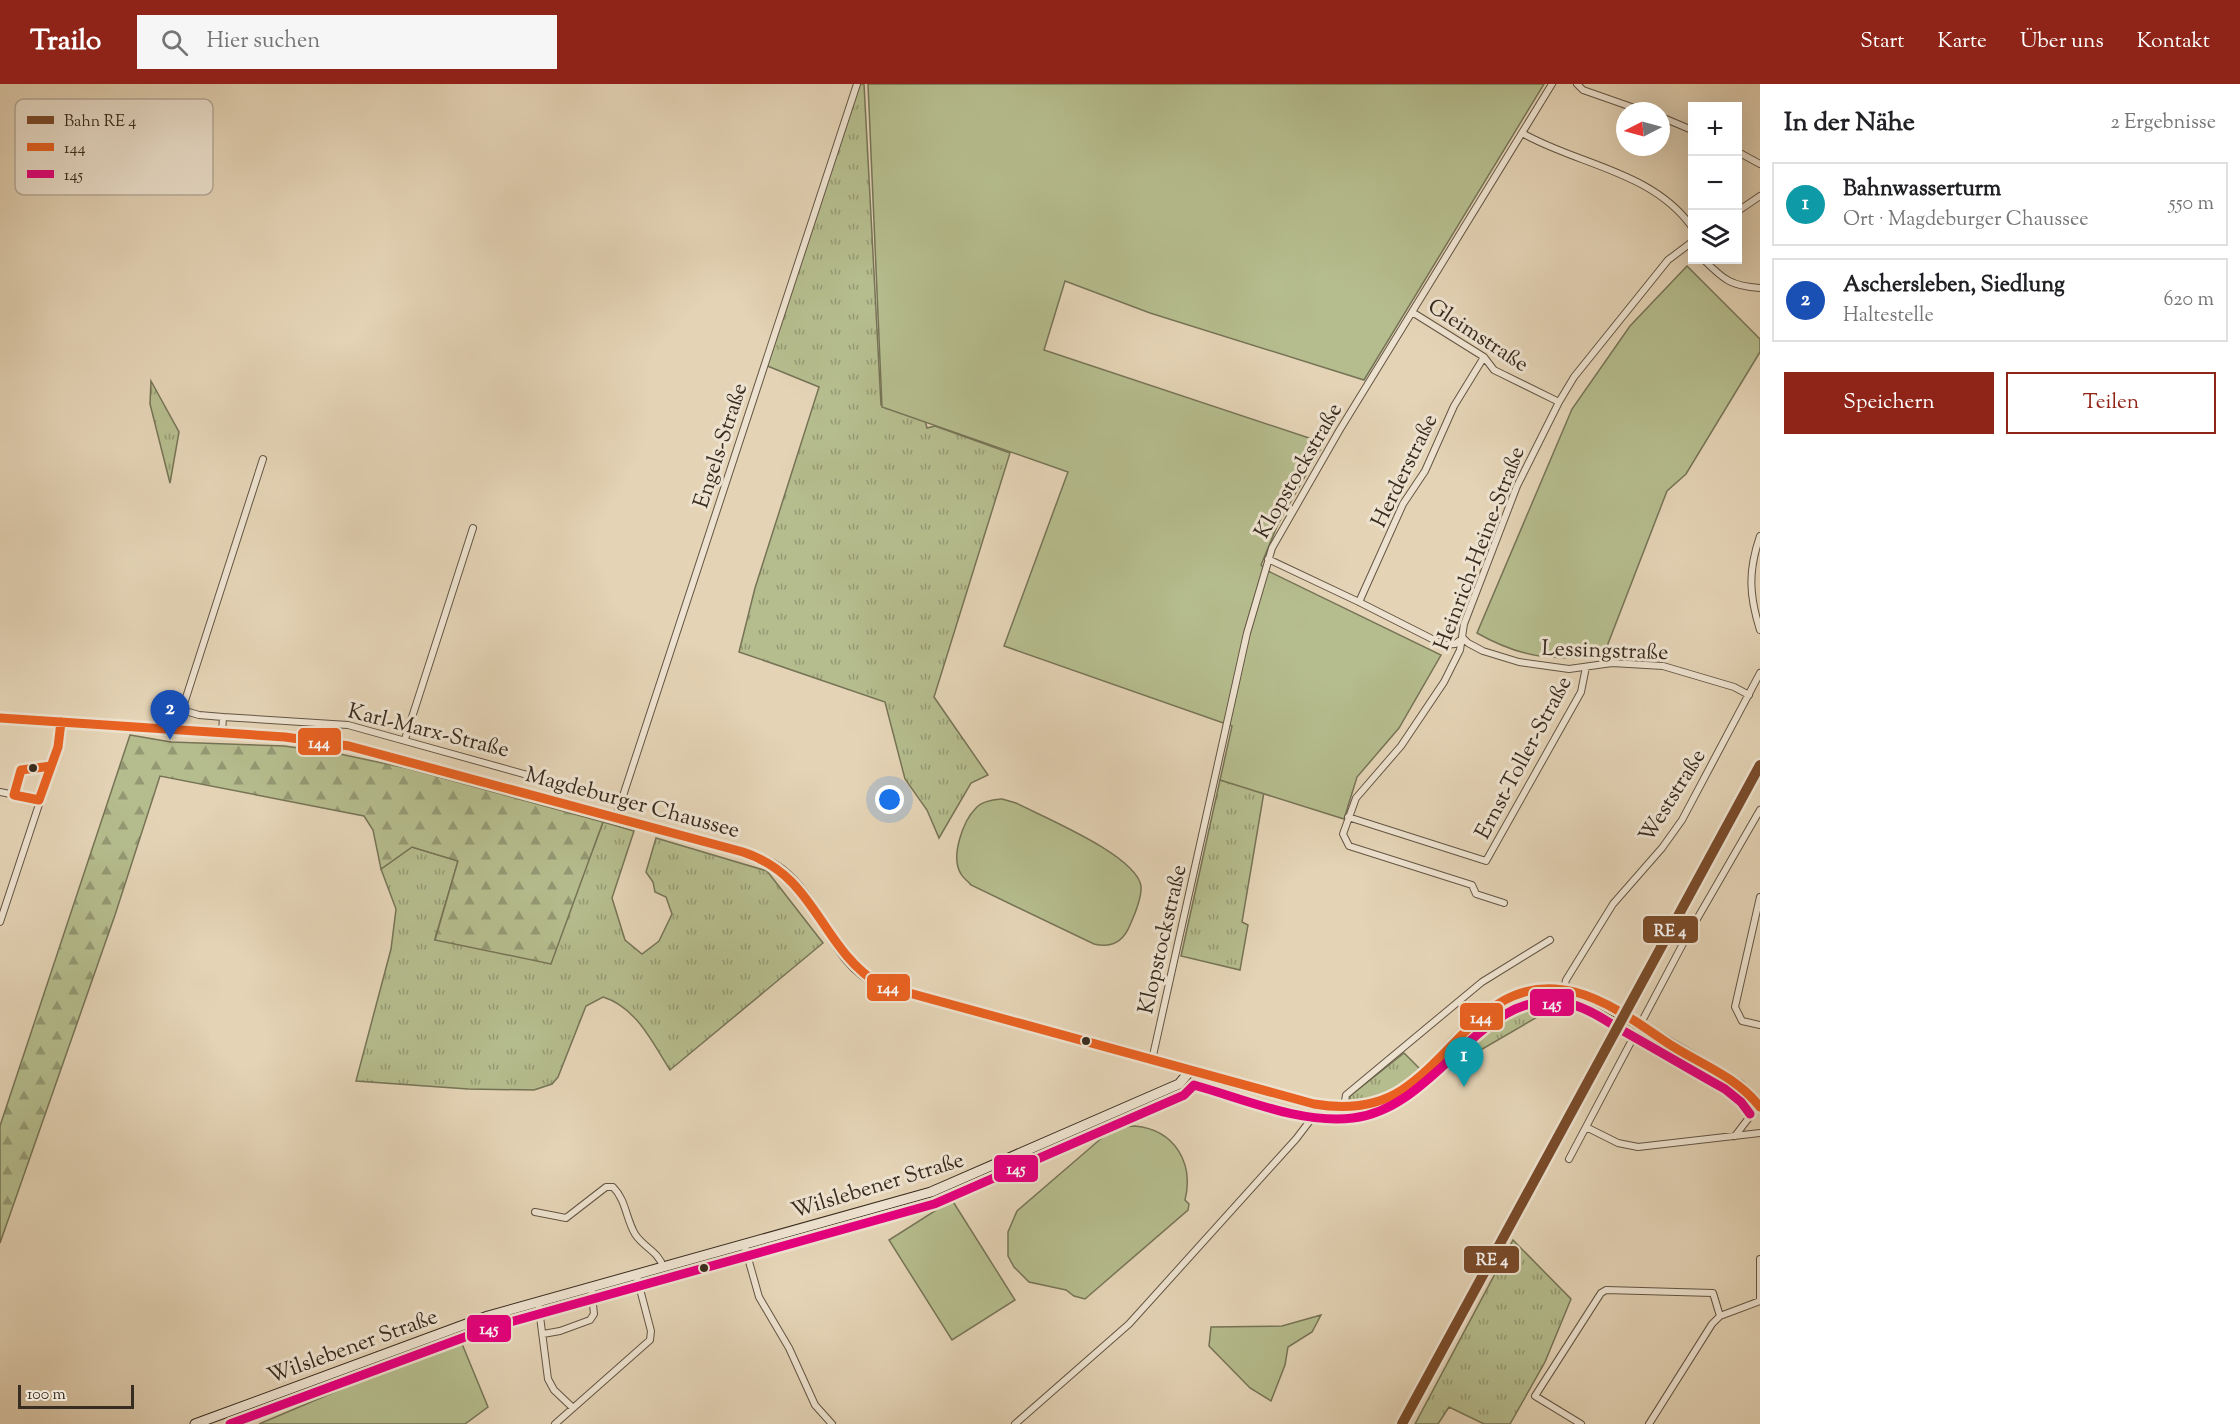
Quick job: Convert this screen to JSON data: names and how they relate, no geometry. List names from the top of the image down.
{
  "streets": {
    "main road": ["Magdeburger Chaussee"],
    "street": [
      "Gleimstraße",
      "Engels-Straße",
      "Klopstockstraße",
      "Herderstraße",
      "Heinrich-Heine-Straße",
      "Lessingstraße",
      "Karl-Marx-Straße",
      "Ernst-Toller-Straße",
      "Weststraße",
      "Wilslebener Straße"
    ]
  },
  "crossings": [
    ["Gleimstraße", "Klopstockstraße"],
    ["Gleimstraße", "Herderstraße"],
    ["Gleimstraße", "Heinrich-Heine-Straße"],
    ["Engels-Straße", "Karl-Marx-Straße"],
    ["Engels-Straße", "Magdeburger Chaussee"],
    ["Klopstockstraße", "Magdeburger Chaussee"],
    ["Heinrich-Heine-Straße", "Lessingstraße"],
    ["Heinrich-Heine-Straße", "Ernst-Toller-Straße"],
    ["Lessingstraße", "Ernst-Toller-Straße"],
    ["Lessingstraße", "Weststraße"],
    ["Weststraße", "Magdeburger Chaussee"],
    ["Magdeburger Chaussee", "Wilslebener Straße"]
  ],
  "lines": ["transit line 144", "transit line 145"],
  "legend": ["Bahn RE 4", "144", "145"],
  "scale_bar": "100 m",
  "north": "left",
  "page": {
    "header": "Trailo",
    "search": "Hier suchen",
    "nav": [
      "Start",
      "Karte",
      "Über uns",
      "Kontakt"
    ],
    "heading": ["In der Nähe", "2 Ergebnisse"],
    "map_buttons": ["+", "−"],
    "list": [
      {
        "mark": "1",
        "name": "Bahnwasserturm",
        "note": "Ort · Magdeburger Chaussee",
        "value": "550 m"
      },
      {
        "mark": "2",
        "name": "Aschersleben, Siedlung",
        "note": "Haltestelle",
        "value": "620 m"
      }
    ],
    "buttons": ["Speichern", "Teilen"],
    "pins": ["2", "1"],
    "scale": "100 m"
  }
}
